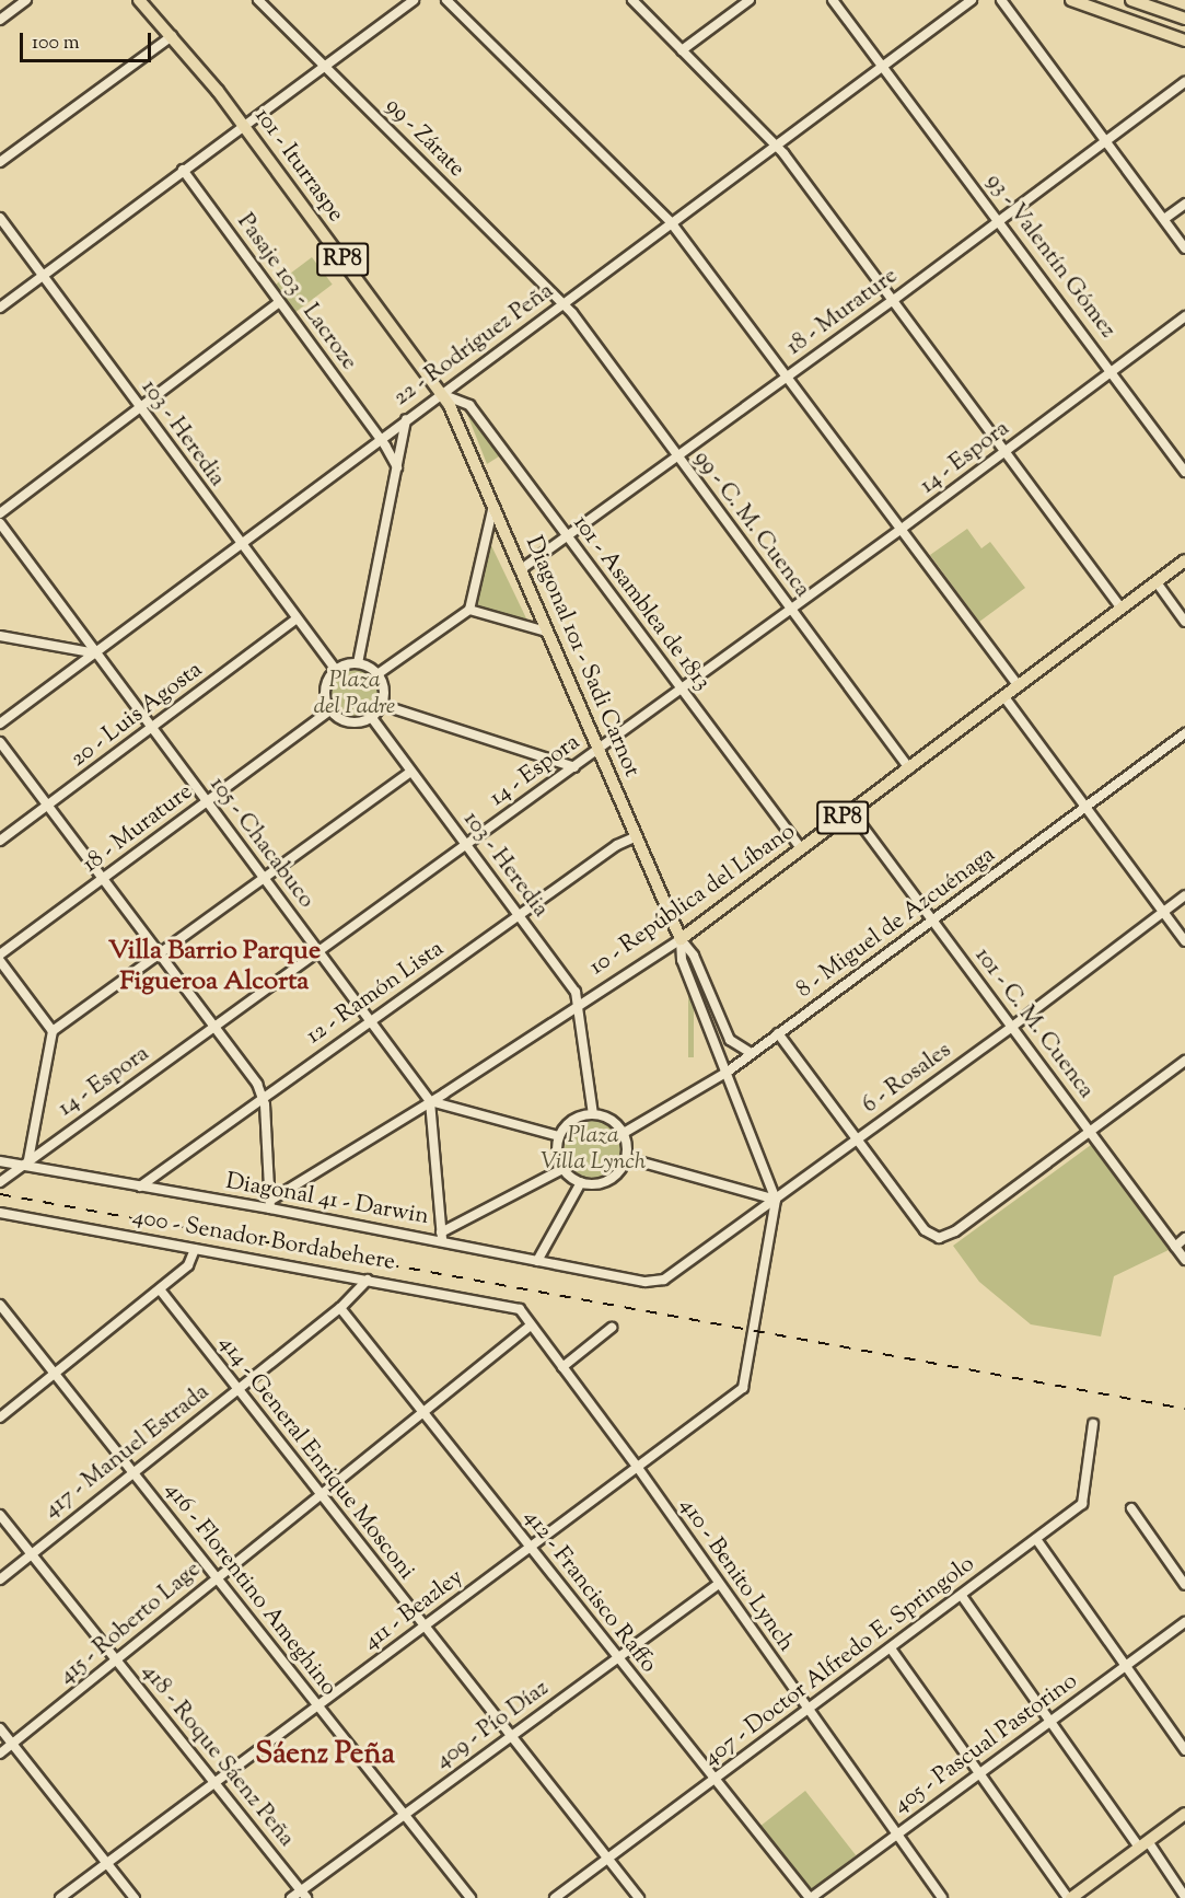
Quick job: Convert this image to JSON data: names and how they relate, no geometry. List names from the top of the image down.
{
  "streets": {
    "main road": [
      "101 - Iturraspe",
      "RP8",
      "Diagonal 101 - Sadi Carnot",
      "10 - República del Líbano"
    ],
    "street": [
      "99 - Zárate",
      "93 - Valentín Gómez",
      "Pasaje 103 - Lacroze",
      "18 - Murature",
      "22 - Rodríguez Peña",
      "103 - Heredia",
      "14 - Espora",
      "99 - C. M. Cuenca",
      "101 - Asamblea de 1813",
      "20 - Luis Agosta",
      "105 - Chacabuco",
      "8 - Miguel de Azcuénaga",
      "12 - Ramón Lista",
      "101 - C. M. Cuenca",
      "6 - Rosales",
      "Diagonal 41 - Darwin",
      "400 - Senador Bordabehere",
      "417 - Manuel Estrada",
      "414 - General Enrique Mosconi",
      "410 - Benito Lynch",
      "416 - Florentino Ameghino",
      "412 - Francisco Raffo",
      "411 - Beazley",
      "415 - Roberto Lage",
      "407 - Doctor Alfredo E. Springolo",
      "409 - Pío Díaz",
      "405 - Pascual Pastorino",
      "418 - Roque Sáenz Peña"
    ]
  },
  "crossings": [
    ["99 - Zárate", "22 - Rodríguez Peña"],
    ["99 - Zárate", "99 - C. M. Cuenca"],
    ["101 - Iturraspe", "22 - Rodríguez Peña"],
    ["101 - Iturraspe", "101 - Asamblea de 1813"],
    ["101 - Iturraspe", "Diagonal 101 - Sadi Carnot"],
    ["93 - Valentín Gómez", "18 - Murature"],
    ["93 - Valentín Gómez", "22 - Rodríguez Peña"],
    ["93 - Valentín Gómez", "14 - Espora"],
    ["RP8", "10 - República del Líbano"],
    ["Pasaje 103 - Lacroze", "22 - Rodríguez Peña"],
    ["18 - Murature", "103 - Heredia"],
    ["18 - Murature", "99 - C. M. Cuenca"],
    ["18 - Murature", "101 - Asamblea de 1813"],
    ["18 - Murature", "Diagonal 101 - Sadi Carnot"],
    ["18 - Murature", "105 - Chacabuco"],
    ["22 - Rodríguez Peña", "103 - Heredia"],
    ["22 - Rodríguez Peña", "99 - C. M. Cuenca"],
    ["22 - Rodríguez Peña", "101 - Asamblea de 1813"],
    ["22 - Rodríguez Peña", "Diagonal 101 - Sadi Carnot"],
    ["22 - Rodríguez Peña", "105 - Chacabuco"],
    ["103 - Heredia", "14 - Espora"],
    ["103 - Heredia", "20 - Luis Agosta"],
    ["103 - Heredia", "10 - República del Líbano"],
    ["103 - Heredia", "12 - Ramón Lista"],
    ["14 - Espora", "99 - C. M. Cuenca"],
    ["14 - Espora", "101 - Asamblea de 1813"],
    ["14 - Espora", "Diagonal 101 - Sadi Carnot"],
    ["14 - Espora", "105 - Chacabuco"],
    ["14 - Espora", "Diagonal 41 - Darwin"],
    ["99 - C. M. Cuenca", "10 - República del Líbano"],
    ["101 - Asamblea de 1813", "Diagonal 101 - Sadi Carnot"],
    ["101 - Asamblea de 1813", "10 - República del Líbano"],
    ["Diagonal 101 - Sadi Carnot", "10 - República del Líbano"],
    ["Diagonal 101 - Sadi Carnot", "8 - Miguel de Azcuénaga"],
    ["Diagonal 101 - Sadi Carnot", "12 - Ramón Lista"],
    ["Diagonal 101 - Sadi Carnot", "6 - Rosales"],
    ["Diagonal 101 - Sadi Carnot", "411 - Beazley"],
    ["20 - Luis Agosta", "105 - Chacabuco"],
    ["105 - Chacabuco", "10 - República del Líbano"],
    ["105 - Chacabuco", "12 - Ramón Lista"],
    ["10 - República del Líbano", "101 - C. M. Cuenca"],
    ["10 - República del Líbano", "Diagonal 41 - Darwin"],
    ["8 - Miguel de Azcuénaga", "101 - C. M. Cuenca"],
    ["12 - Ramón Lista", "Diagonal 41 - Darwin"],
    ["101 - C. M. Cuenca", "6 - Rosales"],
    ["6 - Rosales", "Diagonal 41 - Darwin"],
    ["6 - Rosales", "411 - Beazley"],
    ["400 - Senador Bordabehere", "417 - Manuel Estrada"],
    ["400 - Senador Bordabehere", "410 - Benito Lynch"],
    ["417 - Manuel Estrada", "414 - General Enrique Mosconi"],
    ["417 - Manuel Estrada", "416 - Florentino Ameghino"],
    ["417 - Manuel Estrada", "412 - Francisco Raffo"],
    ["417 - Manuel Estrada", "418 - Roque Sáenz Peña"],
    ["414 - General Enrique Mosconi", "411 - Beazley"],
    ["414 - General Enrique Mosconi", "415 - Roberto Lage"],
    ["414 - General Enrique Mosconi", "407 - Doctor Alfredo E. Springolo"],
    ["414 - General Enrique Mosconi", "409 - Pío Díaz"],
    ["410 - Benito Lynch", "411 - Beazley"],
    ["410 - Benito Lynch", "415 - Roberto Lage"],
    ["410 - Benito Lynch", "407 - Doctor Alfredo E. Springolo"],
    ["410 - Benito Lynch", "409 - Pío Díaz"],
    ["410 - Benito Lynch", "405 - Pascual Pastorino"],
    ["416 - Florentino Ameghino", "411 - Beazley"],
    ["416 - Florentino Ameghino", "415 - Roberto Lage"],
    ["416 - Florentino Ameghino", "409 - Pío Díaz"],
    ["412 - Francisco Raffo", "411 - Beazley"],
    ["412 - Francisco Raffo", "415 - Roberto Lage"],
    ["412 - Francisco Raffo", "407 - Doctor Alfredo E. Springolo"],
    ["412 - Francisco Raffo", "409 - Pío Díaz"],
    ["412 - Francisco Raffo", "405 - Pascual Pastorino"],
    ["411 - Beazley", "418 - Roque Sáenz Peña"],
    ["415 - Roberto Lage", "418 - Roque Sáenz Peña"],
    ["409 - Pío Díaz", "418 - Roque Sáenz Peña"]
  ],
  "districts": ["Villa Barrio Parque Figueroa Alcorta", "Sáenz Peña"],
  "parks": ["Plaza del Padre", "Plaza Villa Lynch"],
  "scale_bar": "100 m"
}
